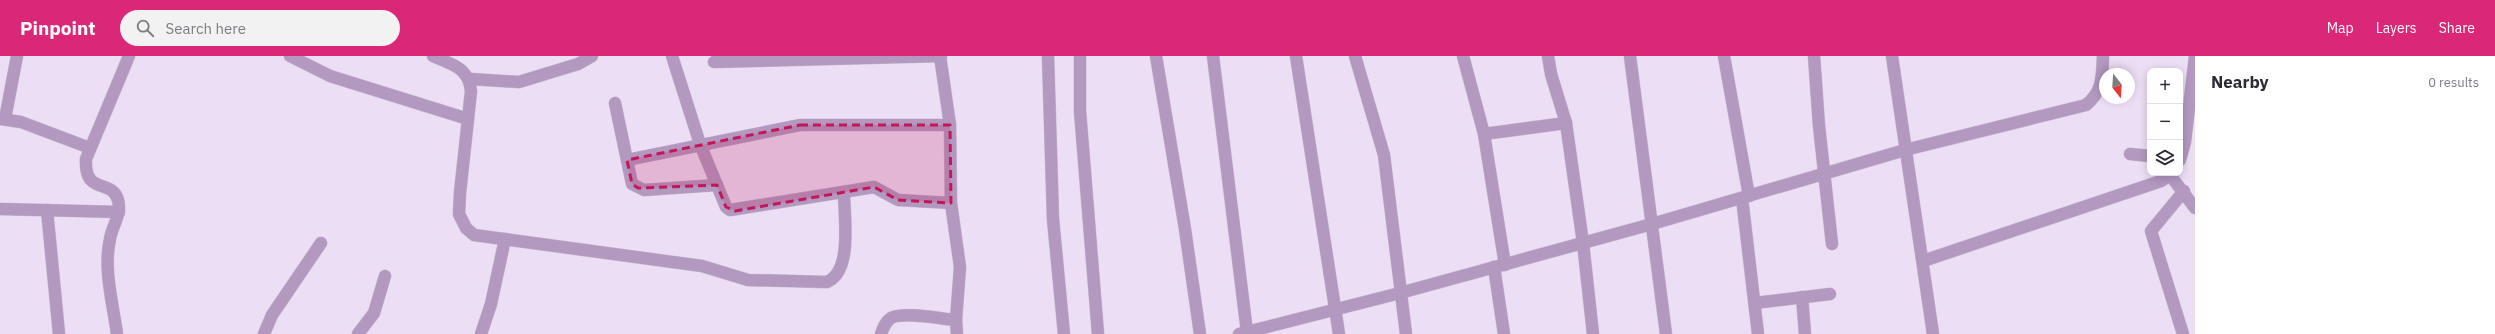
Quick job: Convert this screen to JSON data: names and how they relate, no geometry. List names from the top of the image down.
{
  "north": "bottom",
  "page": {
    "header": "Pinpoint",
    "search": "Search here",
    "nav": ["Map", "Layers", "Share"],
    "heading": ["Nearby", "0 results"],
    "map_buttons": ["+", "−"]
  }
}
